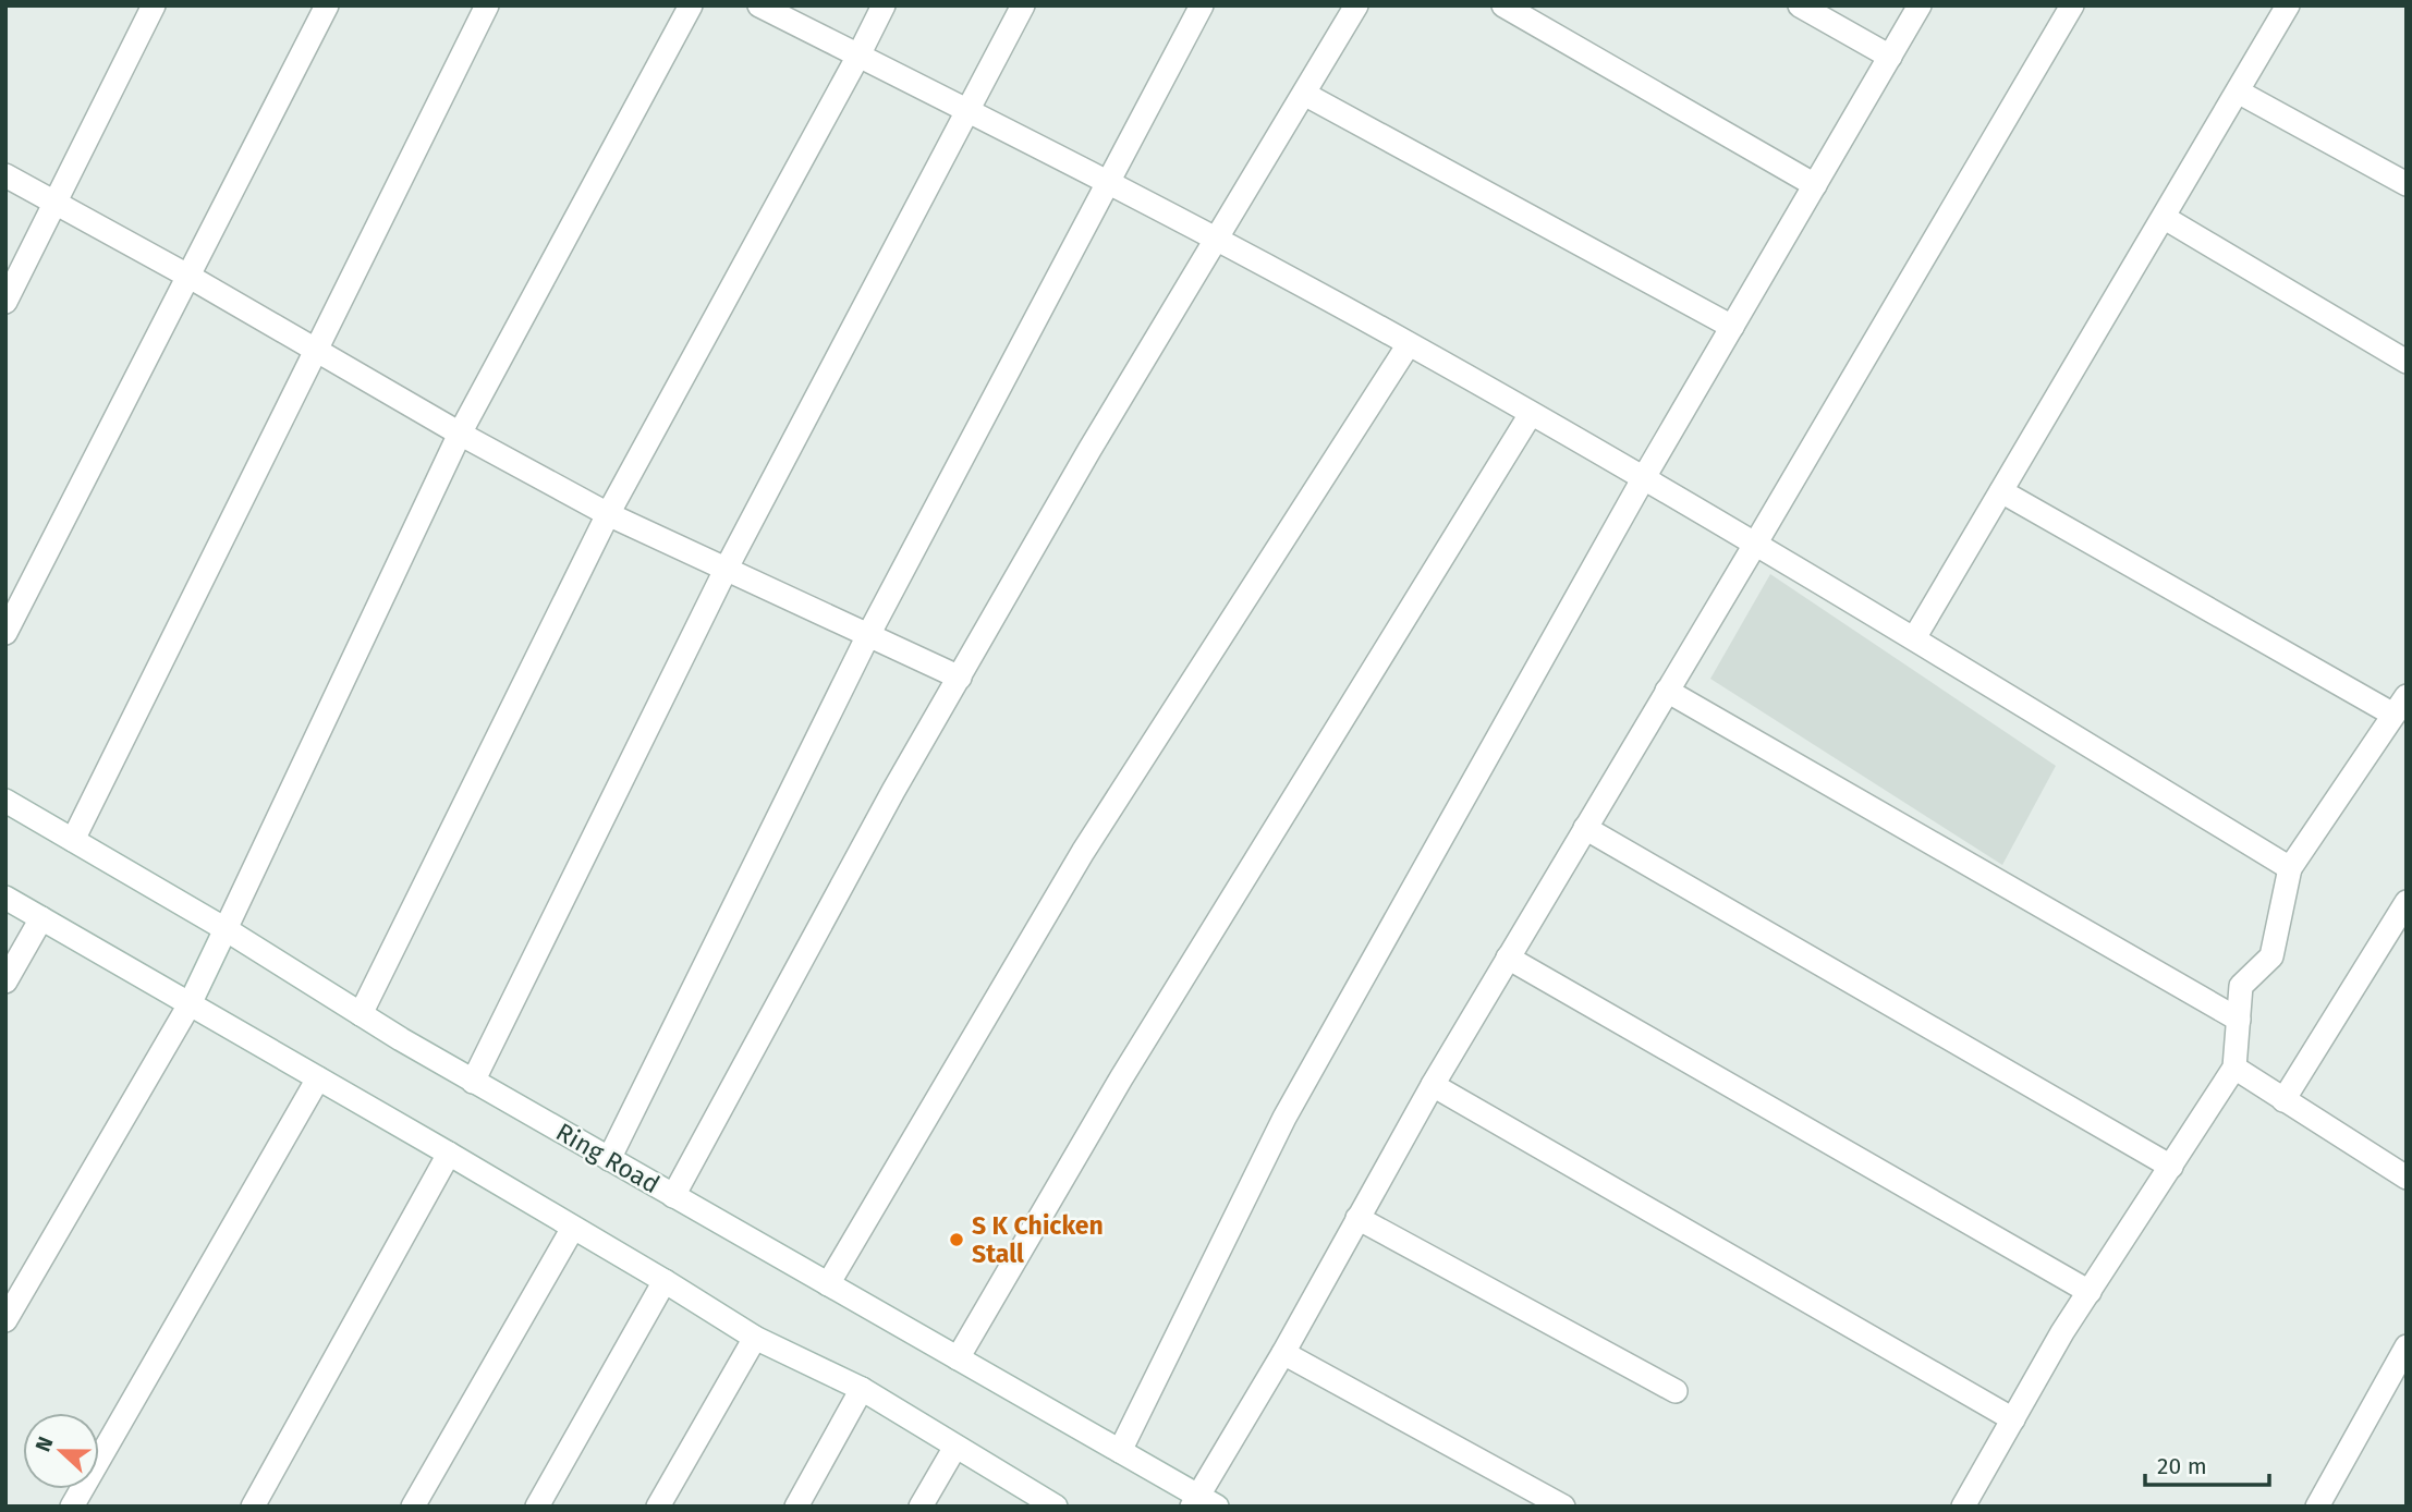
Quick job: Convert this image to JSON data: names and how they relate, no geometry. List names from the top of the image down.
{
  "streets": {
    "street": ["Ring Road"]
  },
  "places": ["S K Chicken Stall"],
  "scale_bar": "20 m",
  "north": "left"
}
